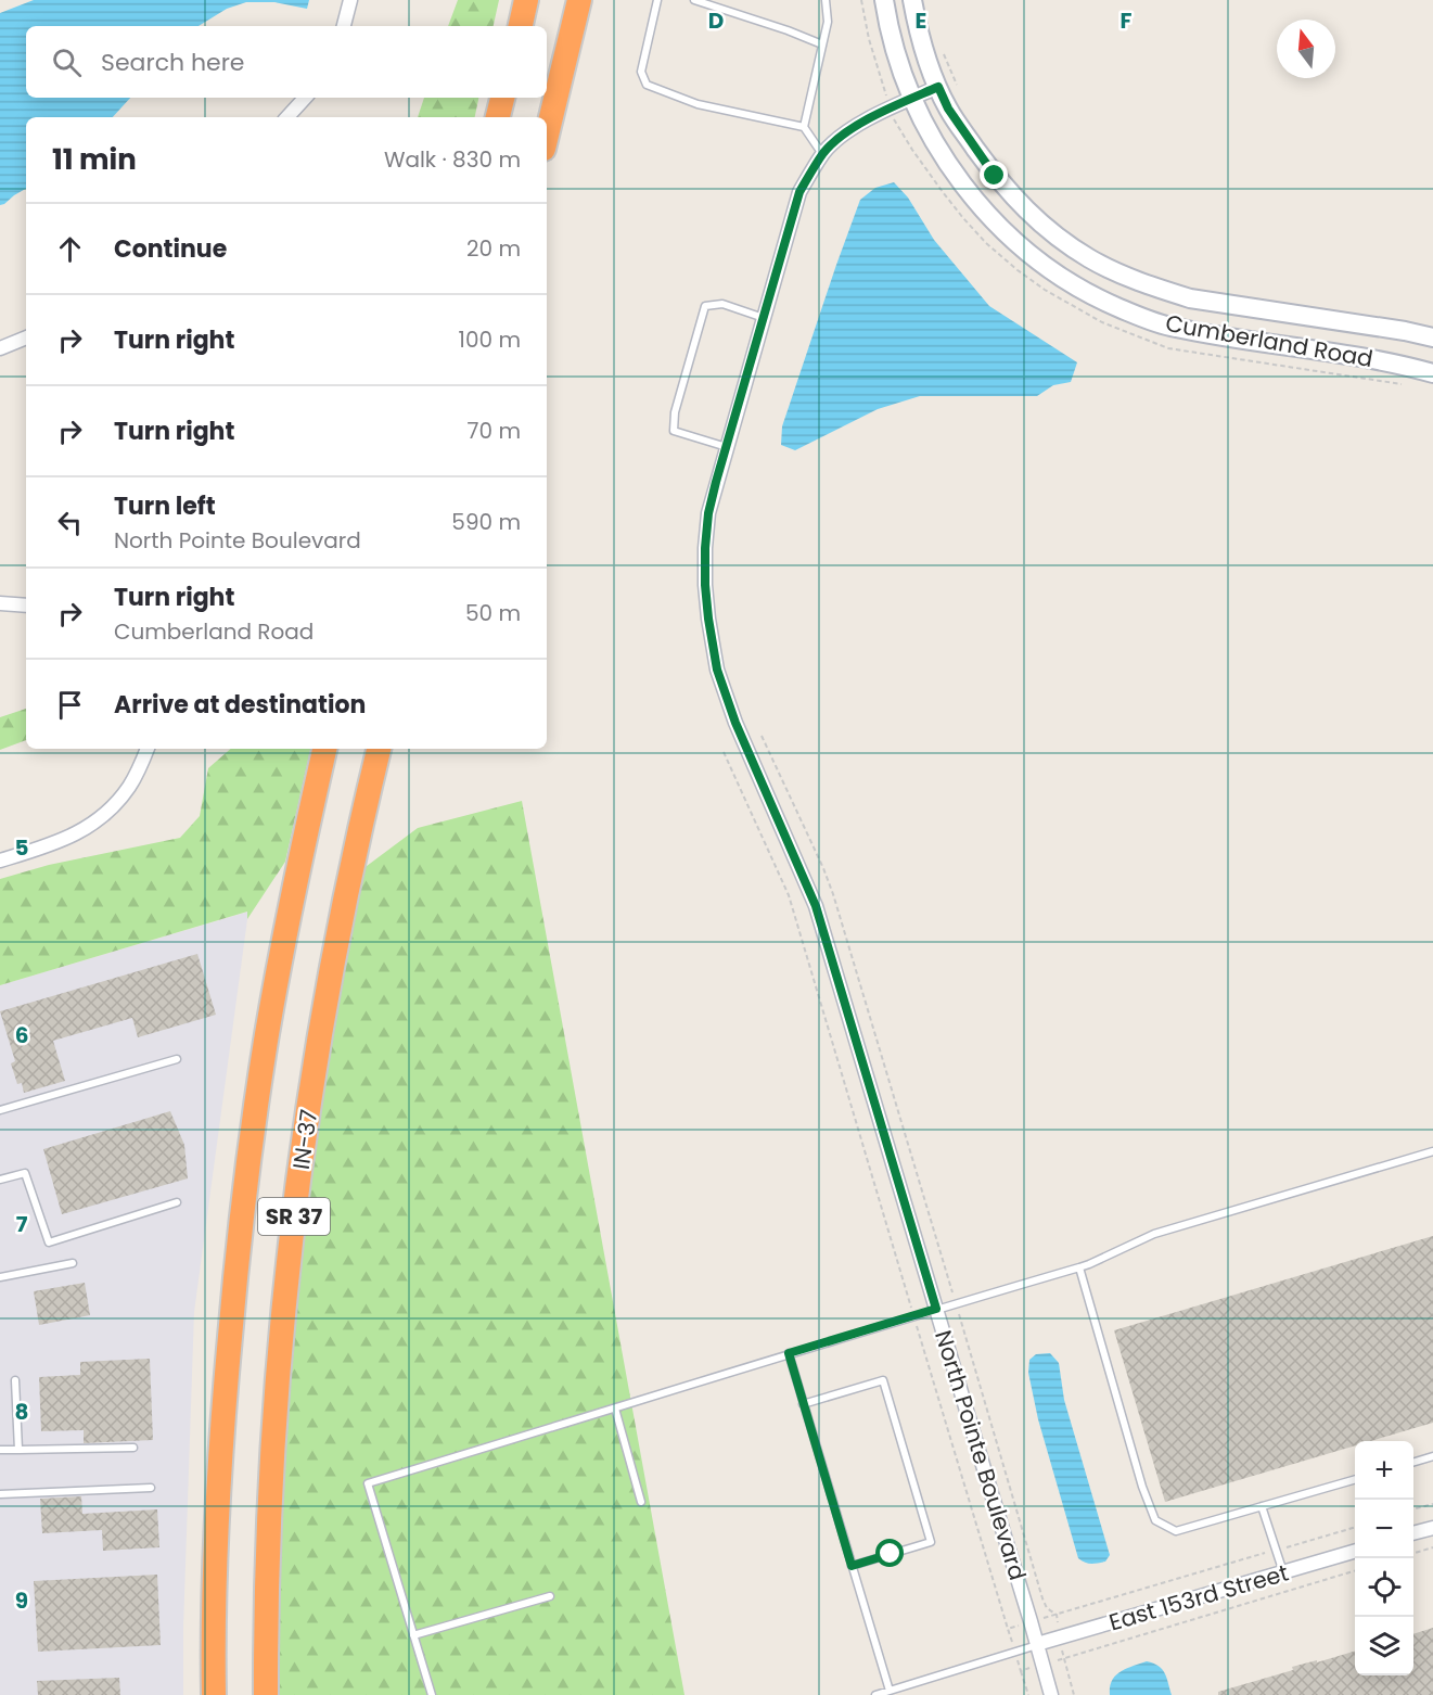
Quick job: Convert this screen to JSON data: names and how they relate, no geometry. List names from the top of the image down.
{
  "streets": {
    "highway": ["IN-37", "SR 37"],
    "street": ["Cumberland Road", "North Pointe Boulevard", "East 153rd Street"]
  },
  "crossings": [
    ["Cumberland Road", "North Pointe Boulevard"],
    ["North Pointe Boulevard", "East 153rd Street"]
  ],
  "north": "top",
  "page": {
    "search": "Search here",
    "heading": ["11 min", "Walk · 830 m"],
    "list": [
      ["Continue", "20 m"],
      ["Turn right", "100 m"],
      ["Turn right", "70 m"],
      ["Turn left", "North Pointe Boulevard", "590 m"],
      ["Turn right", "Cumberland Road", "50 m"],
      "Arrive at destination"
    ],
    "map_buttons": ["+", "−"]
  },
  "grid": {
    "columns": ["D", "E", "F"],
    "rows": [
      "5",
      "6",
      "7",
      "8",
      "9"
    ]
  }
}
